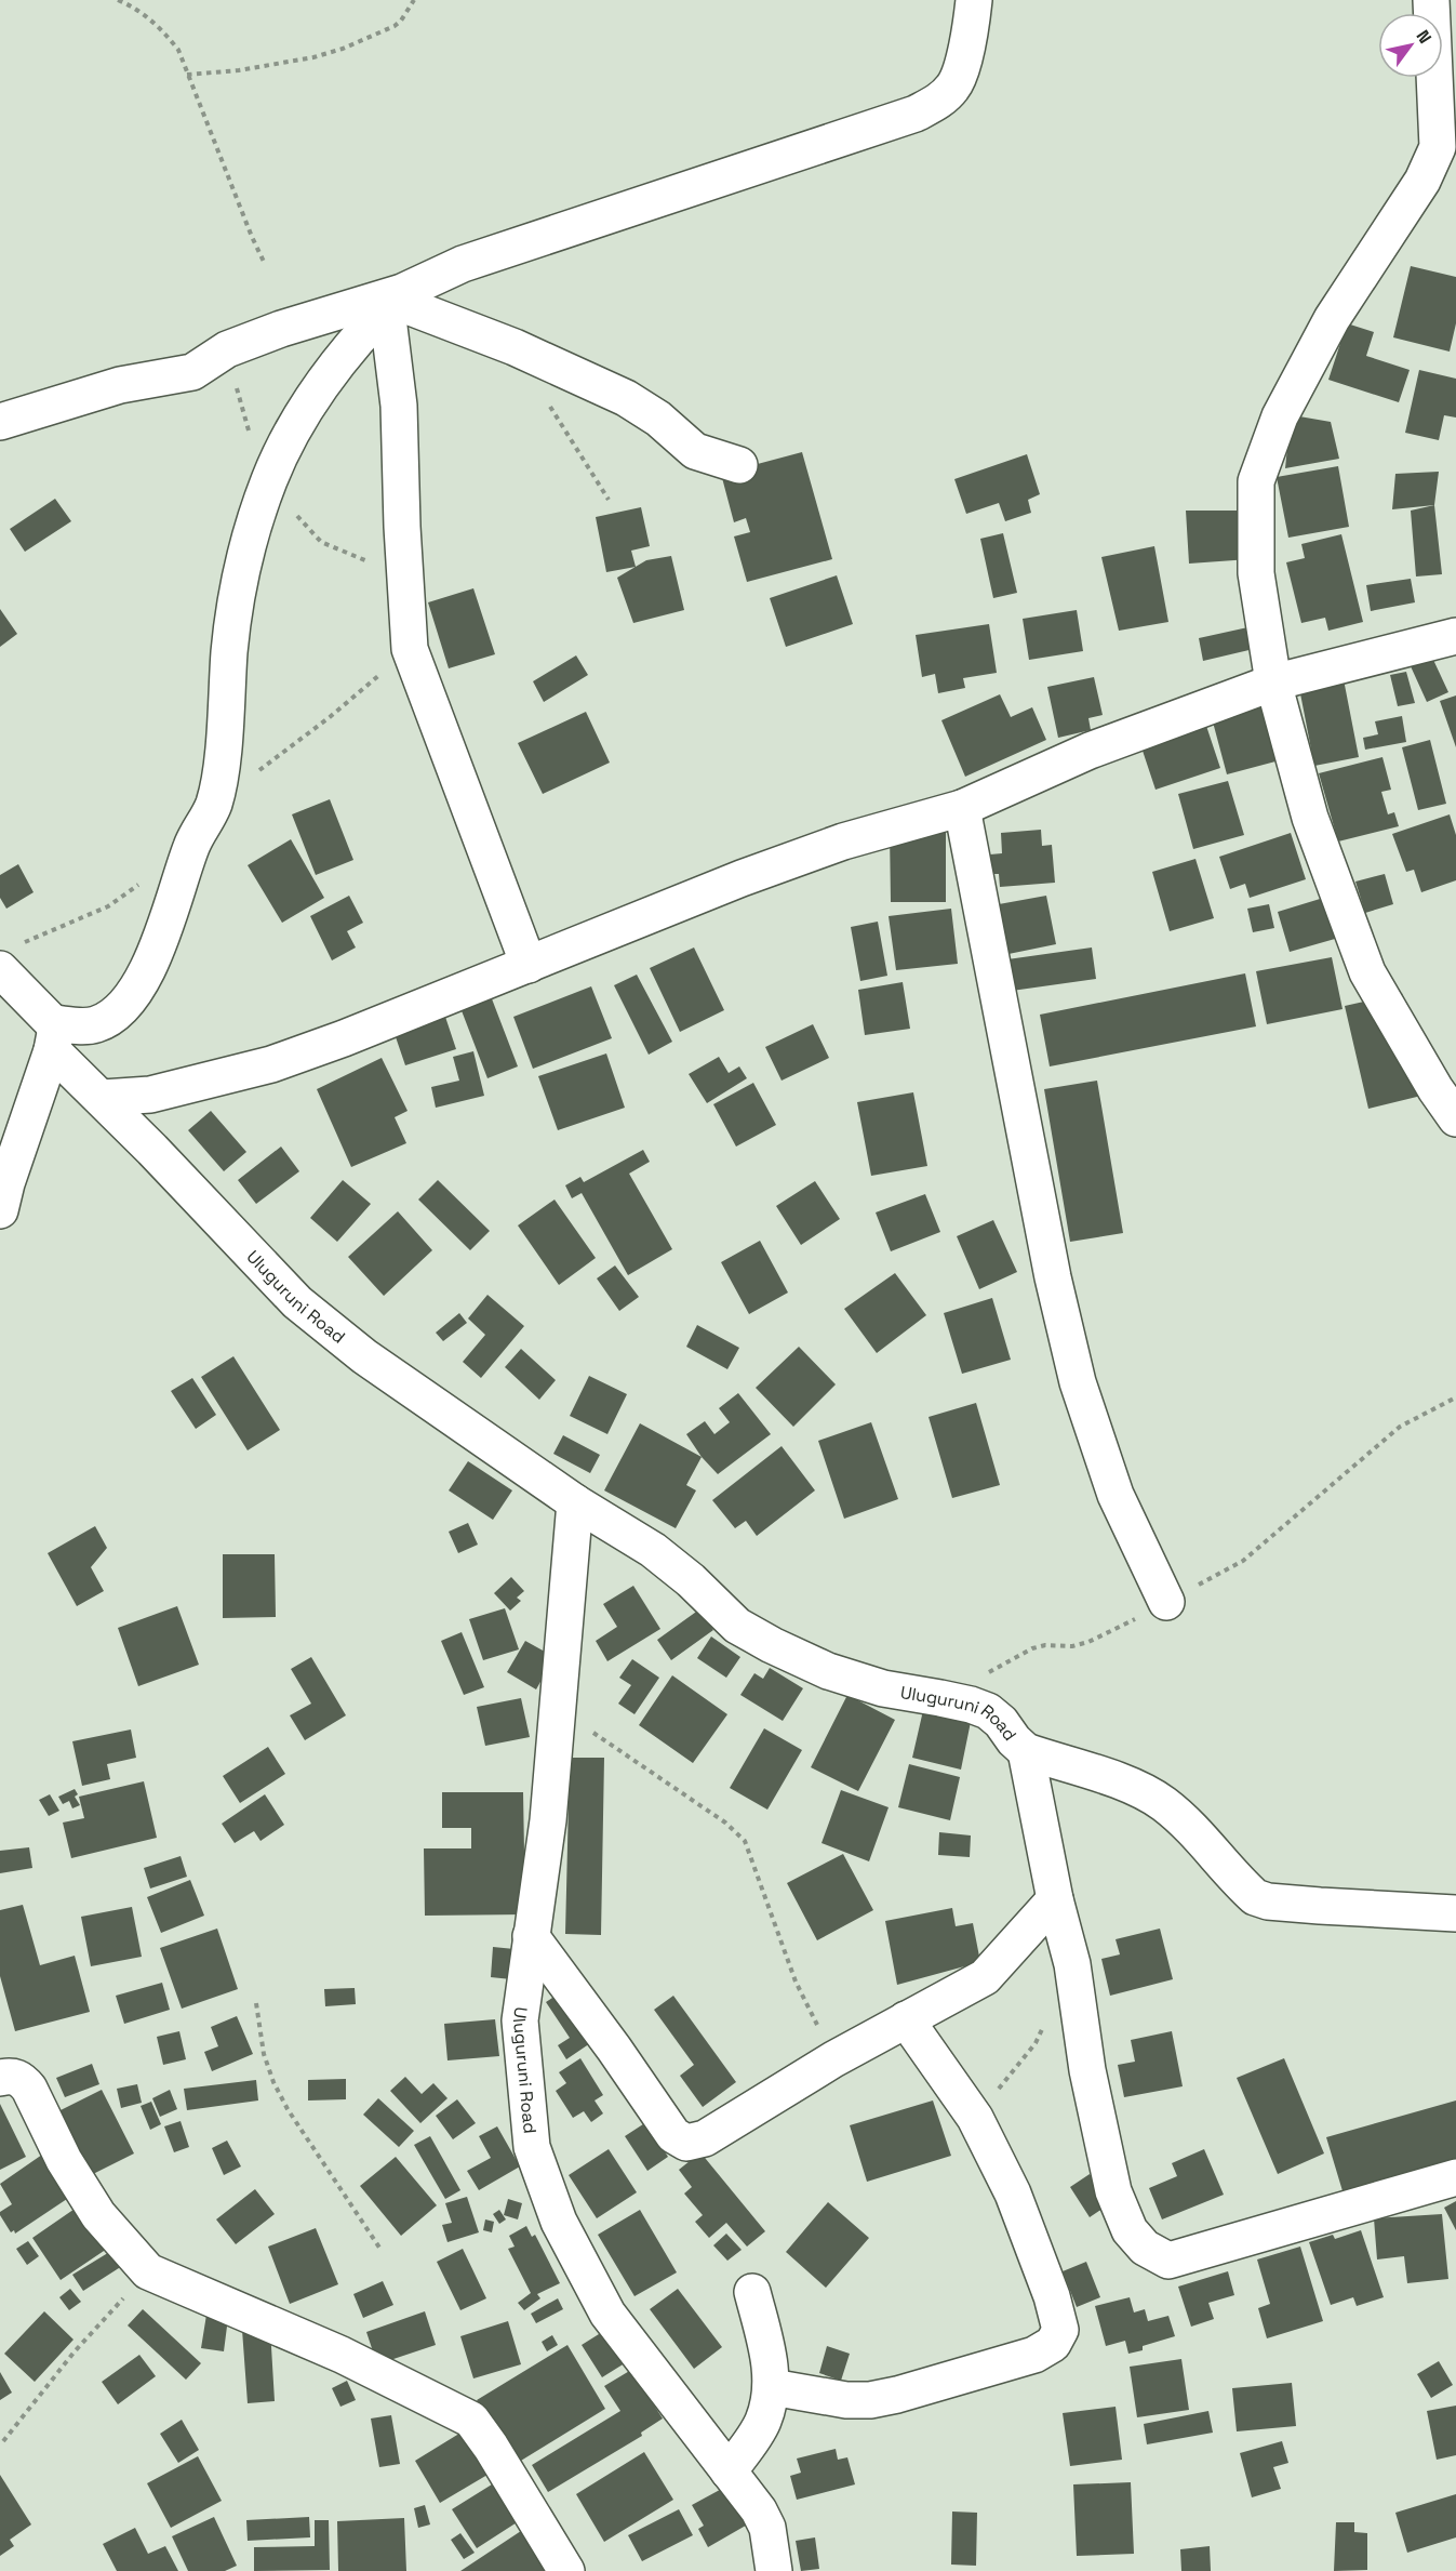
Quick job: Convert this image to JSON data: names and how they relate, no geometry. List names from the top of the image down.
{
  "streets": {
    "street": ["Uluguruni Road"]
  },
  "north": "top right"
}
